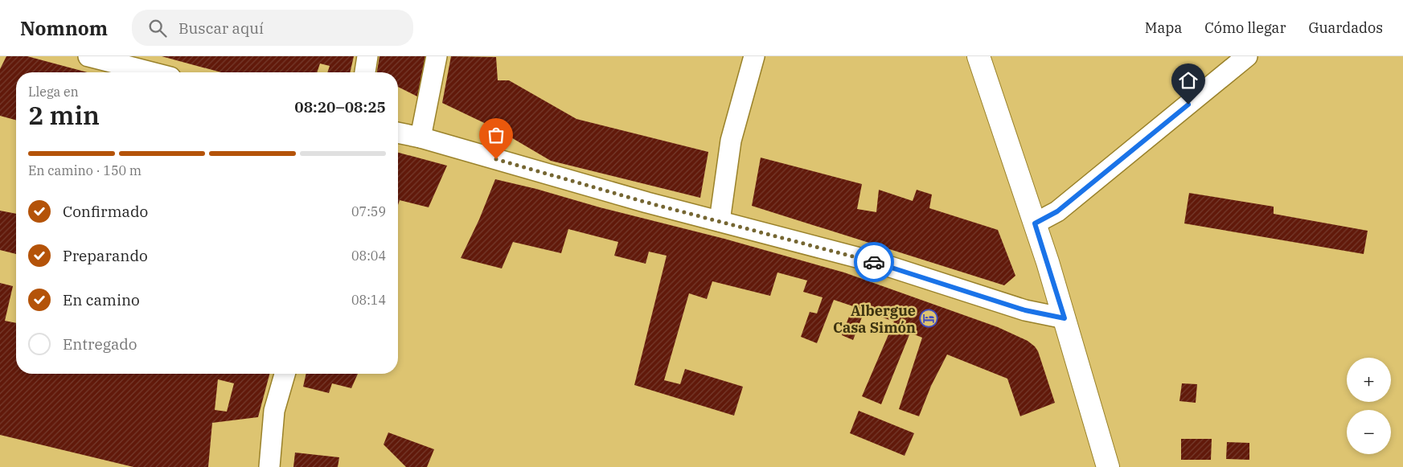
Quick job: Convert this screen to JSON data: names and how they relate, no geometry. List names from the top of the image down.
{
  "places": {
    "hotel": ["Albergue Casa Simón"]
  },
  "page": {
    "header": "Nomnom",
    "search": "Buscar aquí",
    "nav": ["Mapa", "Cómo llegar", "Guardados"],
    "heading": ["2 min", "Llega en", "08:20–08:25"],
    "bar": "En camino · 150 m",
    "list": [
      ["Confirmado", "07:59"],
      ["Preparando", "08:04"],
      ["En camino", "08:14"],
      "Entregado"
    ],
    "map_buttons": ["+", "−"]
  }
}
